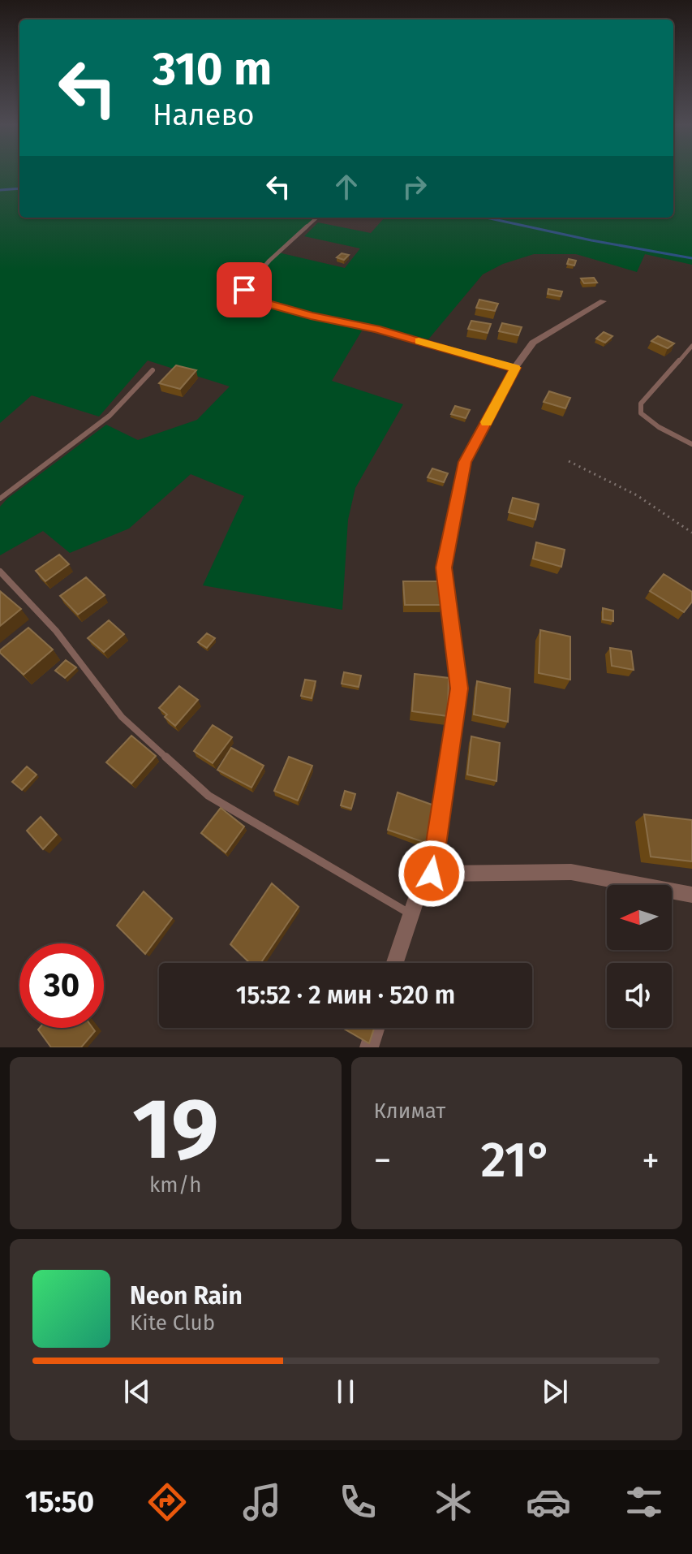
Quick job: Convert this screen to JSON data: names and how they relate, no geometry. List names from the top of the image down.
{
  "north": "left",
  "page": {
    "turn": ["310 m", "Налево"],
    "limit": "30",
    "trip": "15:52 · 2 мин · 520 m",
    "tile": [
      ["19", "km/h"],
      "Климат"
    ],
    "heat": ["−", "21°", "+"],
    "song": ["Neon Rain", "Kite Club"],
    "tabs": "15:50"
  }
}
